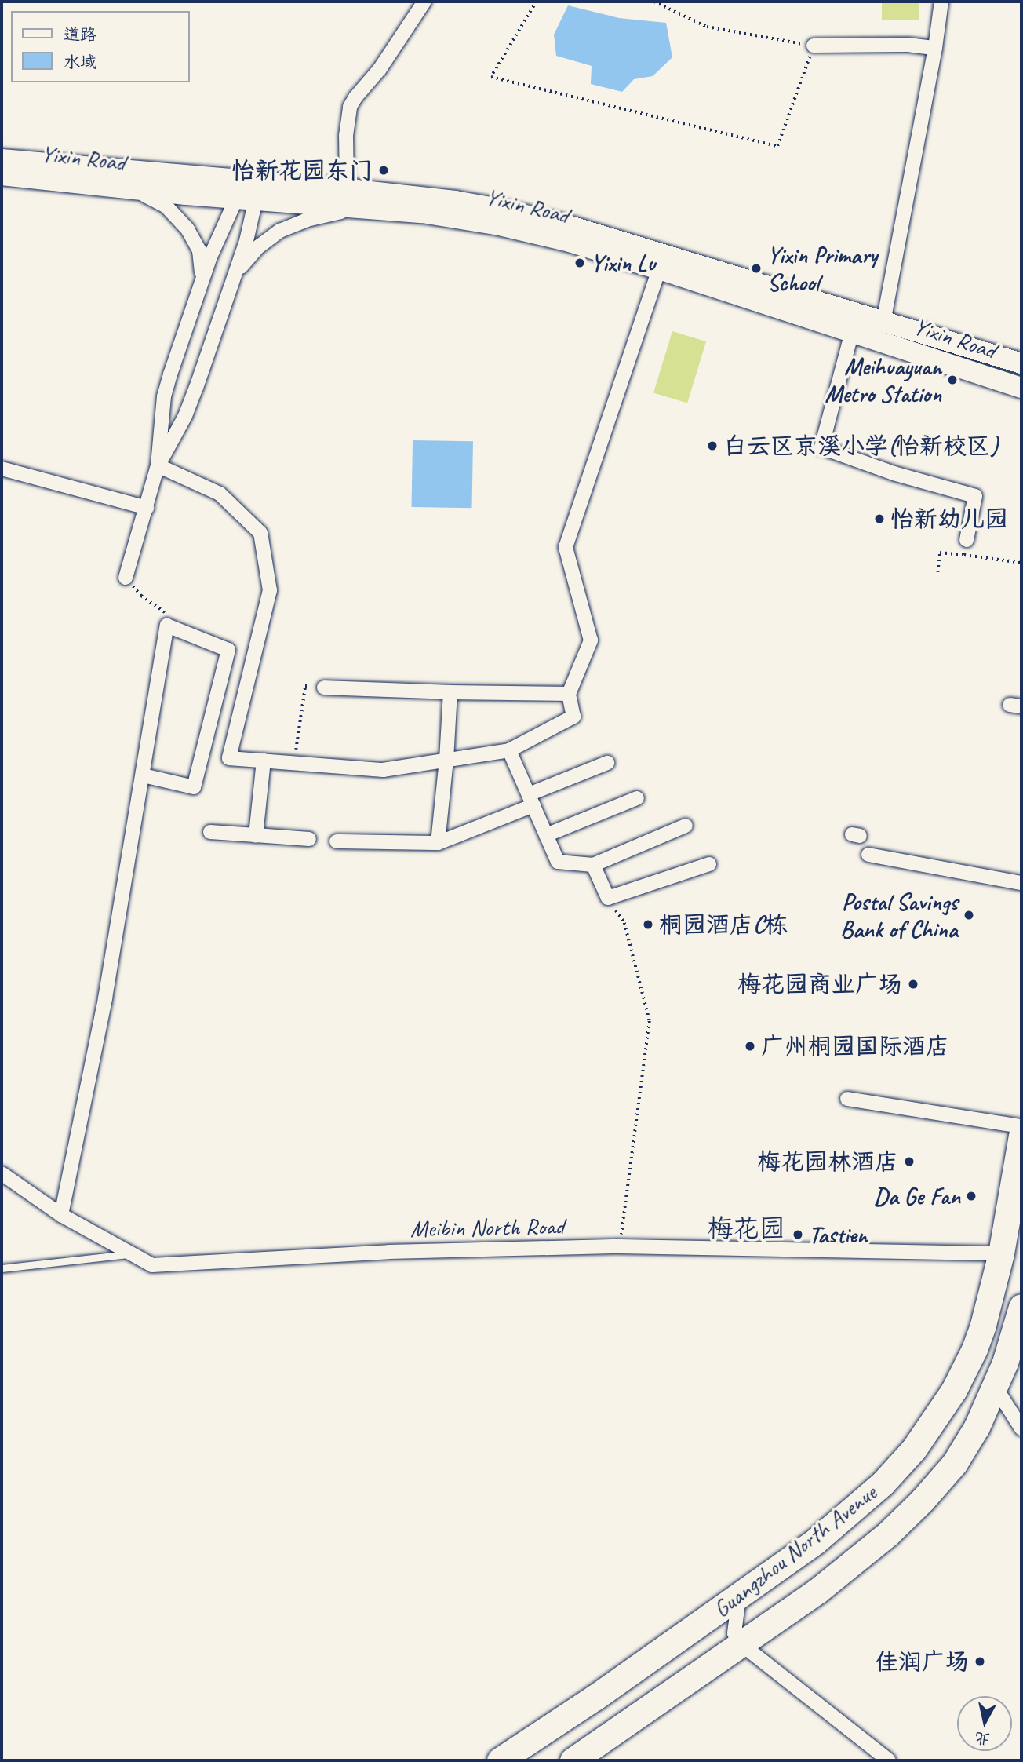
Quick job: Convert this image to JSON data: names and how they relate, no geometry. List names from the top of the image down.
{
  "streets": {
    "highway": ["Guangzhou North Avenue"],
    "main road": ["Yixin Road"],
    "street": ["Meibin North Road"]
  },
  "crossings": [
    ["Meibin North Road", "Guangzhou North Avenue"]
  ],
  "districts": ["梅花园"],
  "places": [
    "怡新花园东门",
    "Yixin Lu",
    "Yixin Primary School",
    "Meihuayuan Metro Station",
    "白云区京溪小学(怡新校区)",
    "怡新幼儿园",
    "Postal Savings Bank of China",
    "桐园酒店C栋",
    "梅花园商业广场",
    "广州桐园国际酒店",
    "梅花园林酒店",
    "Da Ge Fan",
    "Tastien",
    "佳润广场"
  ],
  "legend": ["道路", "水域"],
  "north": "bottom"
}
